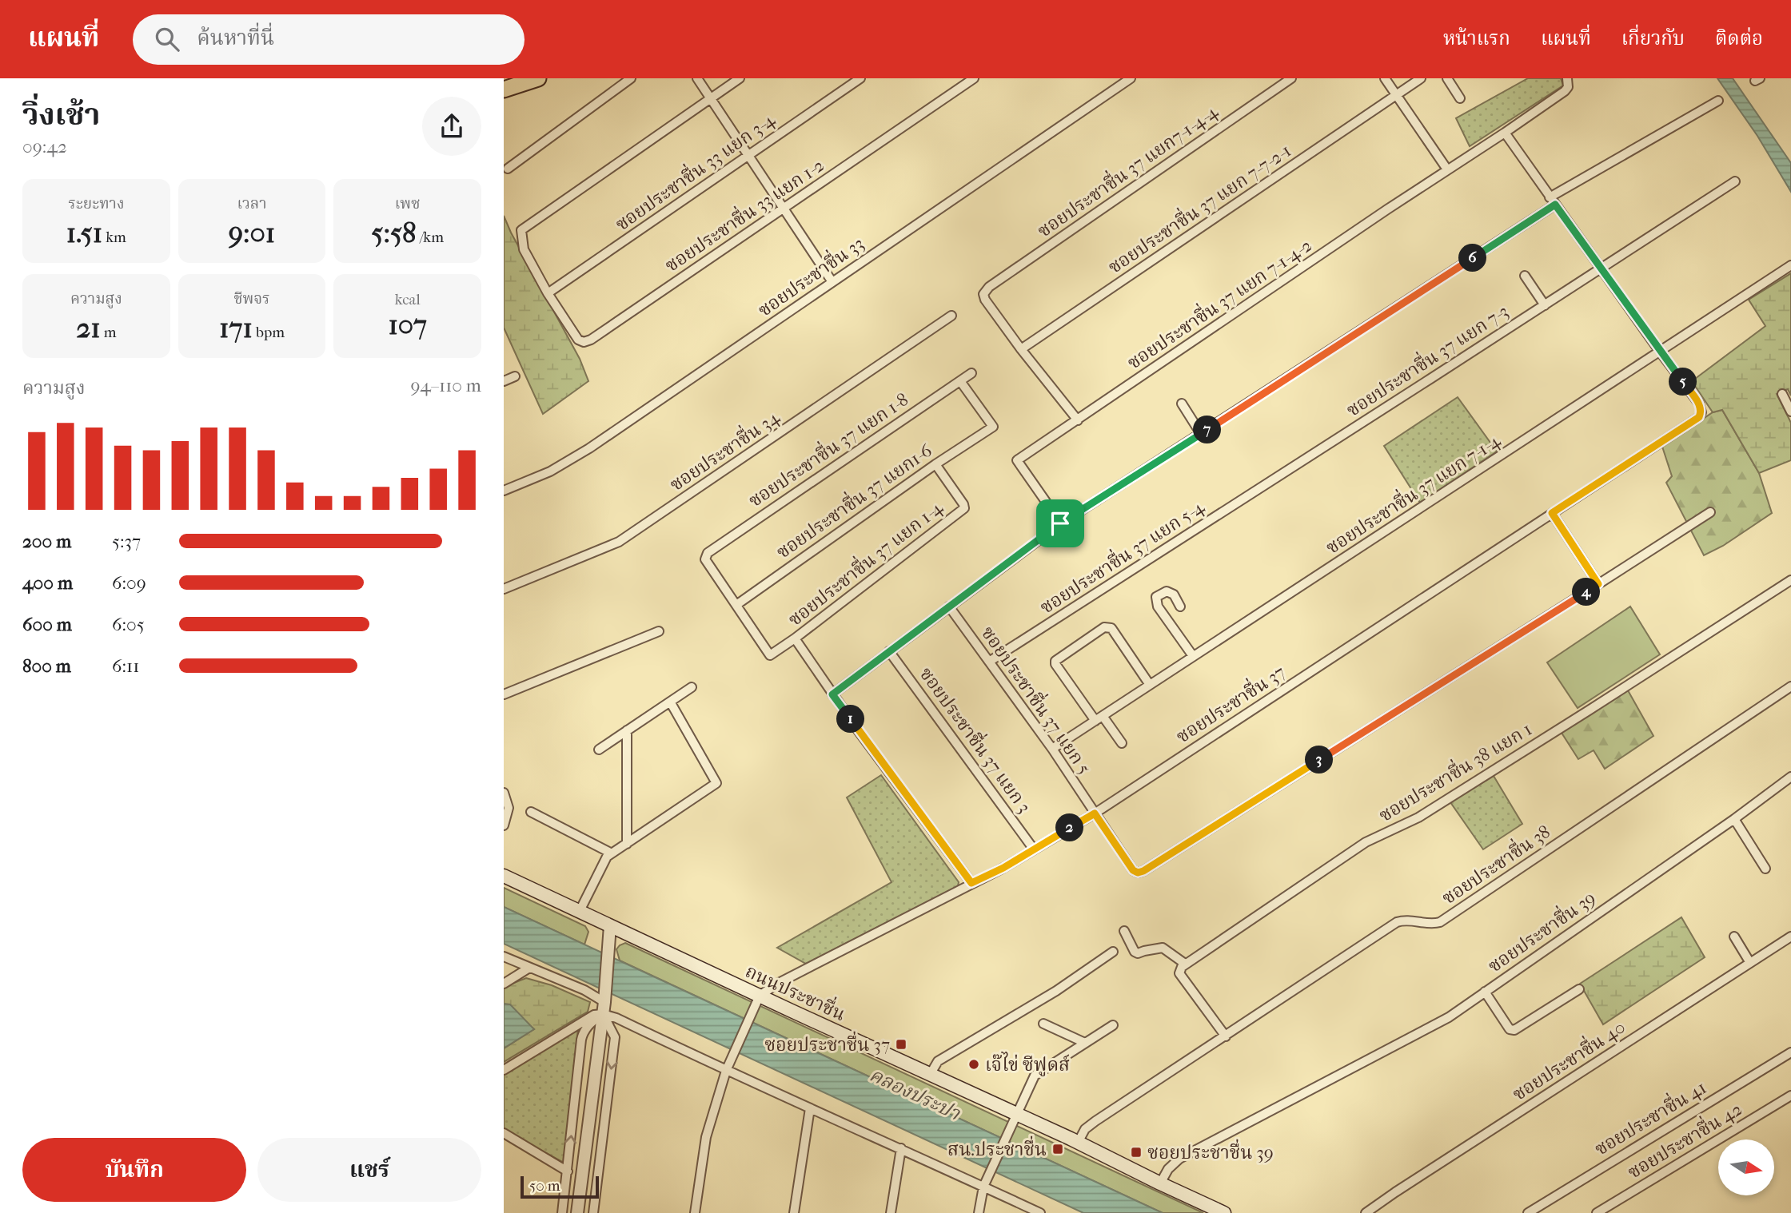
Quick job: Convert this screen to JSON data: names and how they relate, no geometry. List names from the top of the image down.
{
  "streets": {
    "main road": ["ถนนประชาชื่น"],
    "street": [
      "ซอยประชาชื่น 37 แยก7-1-4-4",
      "ซอยประชาชื่น 33 แยก 3-4",
      "ซอยประชาชื่น 37 แยก 7-7-2-1",
      "ซอยประชาชื่น 33 แยก 1-2",
      "ซอยประชาชื่น 33",
      "ซอยประชาชื่น 37 แยก 7-1-4-2",
      "ซอยประชาชื่น 37 แยก 7-3",
      "ซอยประชาชื่น 37 แยก 1-8",
      "ซอยประชาชื่น 34",
      "ซอยประชาชื่น 37 แยก 7-1-4",
      "ซอยประชาชื่น 37 แยก1-6",
      "ซอยประชาชื่น 37 แยก 5-4",
      "ซอยประชาชื่น 37 แยก 1-4",
      "ซอยประชาชื่น 37 แยก 5",
      "ซอยประชาชื่น 37",
      "ซอยประชาชื่น 37 แยก 3",
      "ซอยประชาชื่น 38 แยก 1",
      "ซอยประชาชื่น 38",
      "ซอยประชาชื่น 39",
      "ซอยประชาชื่น 40",
      "ซอยประชาชื่น 41",
      "ซอยประชาชื่น 42"
    ]
  },
  "crossings": [
    ["ซอยประชาชื่น 37 แยก7-1-4-4", "ซอยประชาชื่น 37 แยก 7-7-2-1"],
    ["ซอยประชาชื่น 33 แยก 3-4", "ซอยประชาชื่น 33 แยก 1-2"],
    ["ซอยประชาชื่น 37 แยก 7-3", "ซอยประชาชื่น 37 แยก 5-4"],
    ["ซอยประชาชื่น 37 แยก 1-8", "ซอยประชาชื่น 37 แยก1-6"],
    ["ซอยประชาชื่น 37 แยก 1-8", "ซอยประชาชื่น 37 แยก 1-4"],
    ["ซอยประชาชื่น 37 แยก 7-1-4", "ซอยประชาชื่น 37 แยก 5"],
    ["ซอยประชาชื่น 37 แยก 7-1-4", "ซอยประชาชื่น 37"],
    ["ซอยประชาชื่น 37 แยก1-6", "ซอยประชาชื่น 37 แยก 1-4"],
    ["ซอยประชาชื่น 37 แยก 5-4", "ซอยประชาชื่น 37 แยก 5"],
    ["ซอยประชาชื่น 37 แยก 5", "ซอยประชาชื่น 37"],
    ["ซอยประชาชื่น 37", "ซอยประชาชื่น 37 แยก 3"],
    ["ซอยประชาชื่น 37", "ถนนประชาชื่น"],
    ["ซอยประชาชื่น 38", "ถนนประชาชื่น"],
    ["ซอยประชาชื่น 39", "ถนนประชาชื่น"]
  ],
  "water": ["คลองประปา"],
  "places": {
    "transit": ["ซอยประชาชื่น 37", "สน.ประชาชื่น", "ซอยประชาชื่น 39"],
    "other": ["เจ๊ไข่ ซีฟูดส์"]
  },
  "scale_bar": "50 m",
  "north": "right",
  "page": {
    "header": "แผนที่",
    "search": "ค้นหาที่นี่",
    "nav": [
      "หน้าแรก",
      "แผนที่",
      "เกี่ยวกับ",
      "ติดต่อ"
    ],
    "heading": ["วิ่งเช้า", "09:42"],
    "stats": [
      ["ระยะทาง", "1.51 km"],
      ["เวลา", "9:01"],
      ["เพซ", "5:58 /km"],
      ["ความสูง", "21 m"],
      ["ชีพจร", "171 bpm"],
      ["kcal", "107"]
    ],
    "pins": [
      "6",
      "5",
      "7",
      "4",
      "1",
      "3",
      "2"
    ],
    "chart": ["ความสูง", "94–110 m"],
    "list": [
      {
        "name": "200 m",
        "note": "5:37"
      },
      {
        "name": "400 m",
        "note": "6:09"
      },
      {
        "name": "600 m",
        "note": "6:05"
      },
      {
        "name": "800 m",
        "note": "6:11"
      }
    ],
    "buttons": ["บันทึก", "แชร์"],
    "scale": "50 m"
  }
}
